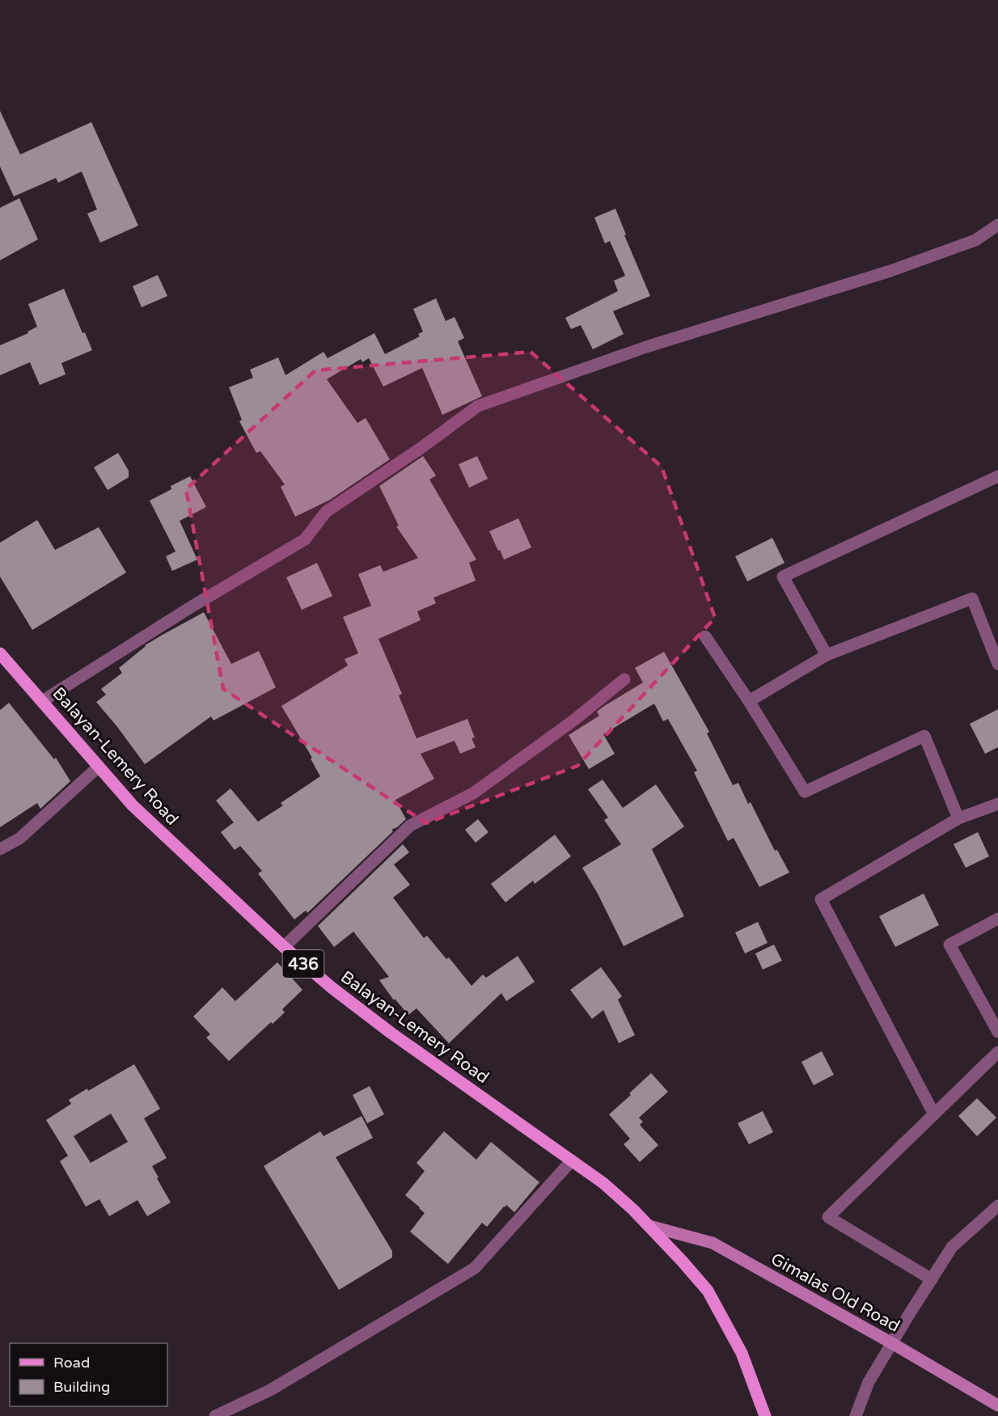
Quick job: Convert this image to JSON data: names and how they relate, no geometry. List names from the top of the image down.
{
  "streets": {
    "main road": ["Balayan-Lemery Road", "436"],
    "street": ["Gimalas Old Road"]
  },
  "crossings": [
    ["Balayan-Lemery Road", "Gimalas Old Road"]
  ],
  "legend": ["Road", "Building"]
}
